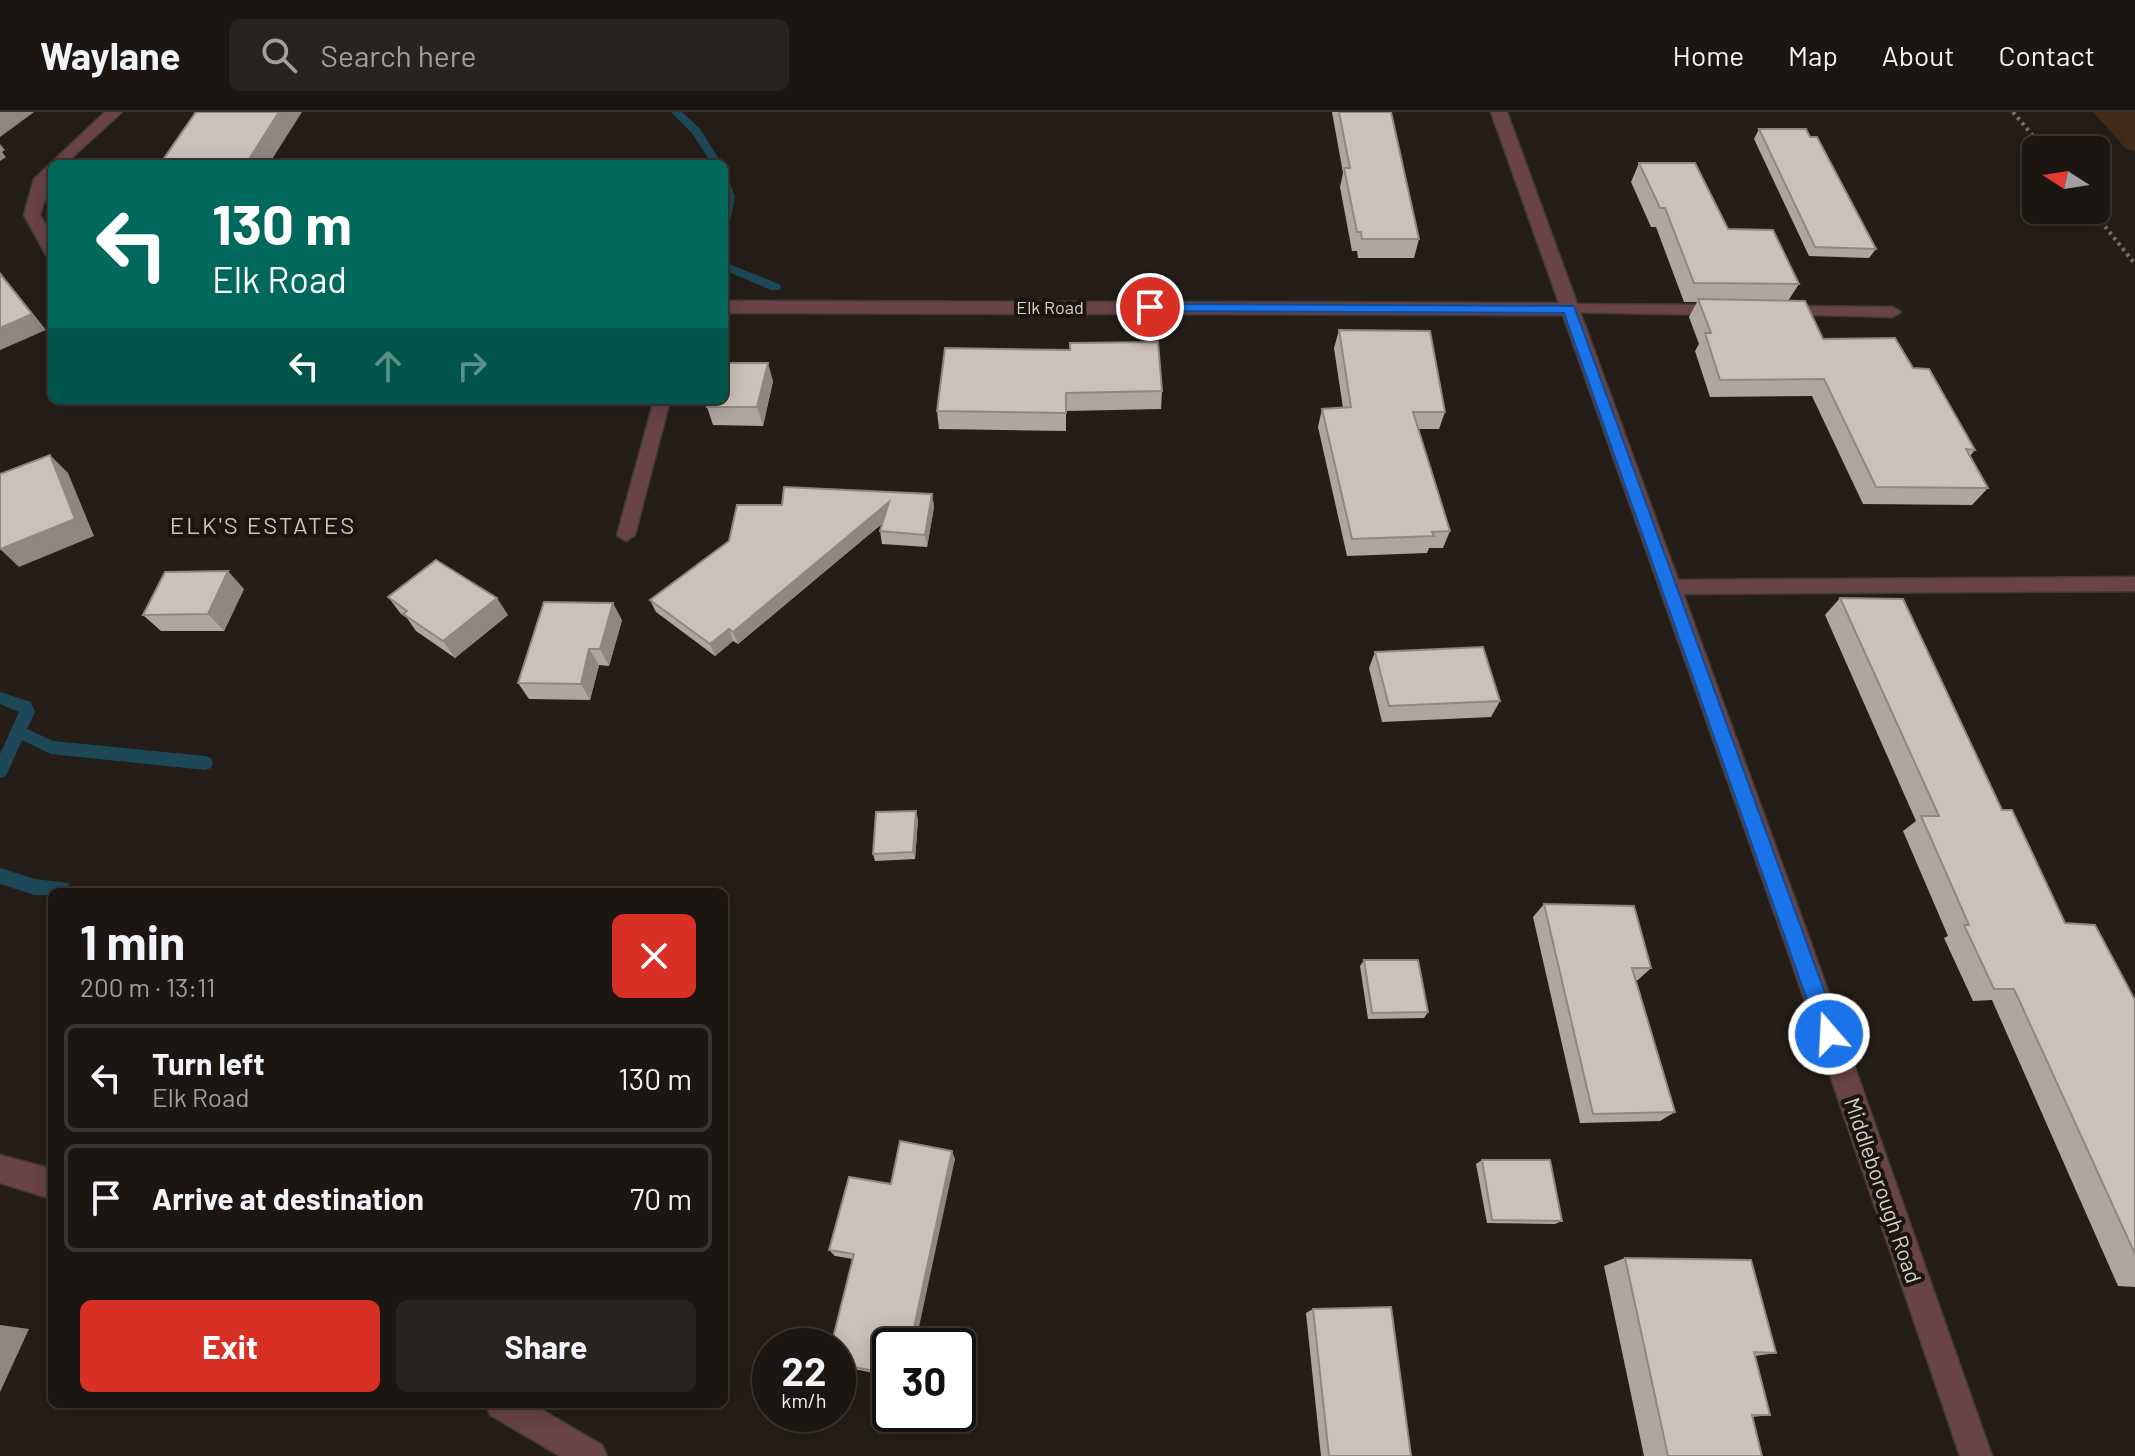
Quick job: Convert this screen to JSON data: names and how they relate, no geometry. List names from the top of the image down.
{
  "streets": {
    "street": ["Elk Road", "Middleborough Road"]
  },
  "crossings": [
    ["Elk Road", "Middleborough Road"]
  ],
  "districts": ["ELK'S ESTATES"],
  "north": "left",
  "page": {
    "header": "Waylane",
    "search": "Search here",
    "nav": [
      "Home",
      "Map",
      "About",
      "Contact"
    ],
    "turn": ["130 m", "Elk Road"],
    "heading": ["1 min", "200 m · 13:11"],
    "list": [
      {
        "name": "Turn left",
        "note": "Elk Road",
        "value": "130 m"
      },
      {
        "name": "Arrive at destination",
        "value": "70 m"
      }
    ],
    "buttons": ["Exit", "Share"],
    "speed": "22 km/h",
    "limit": "30"
  }
}
